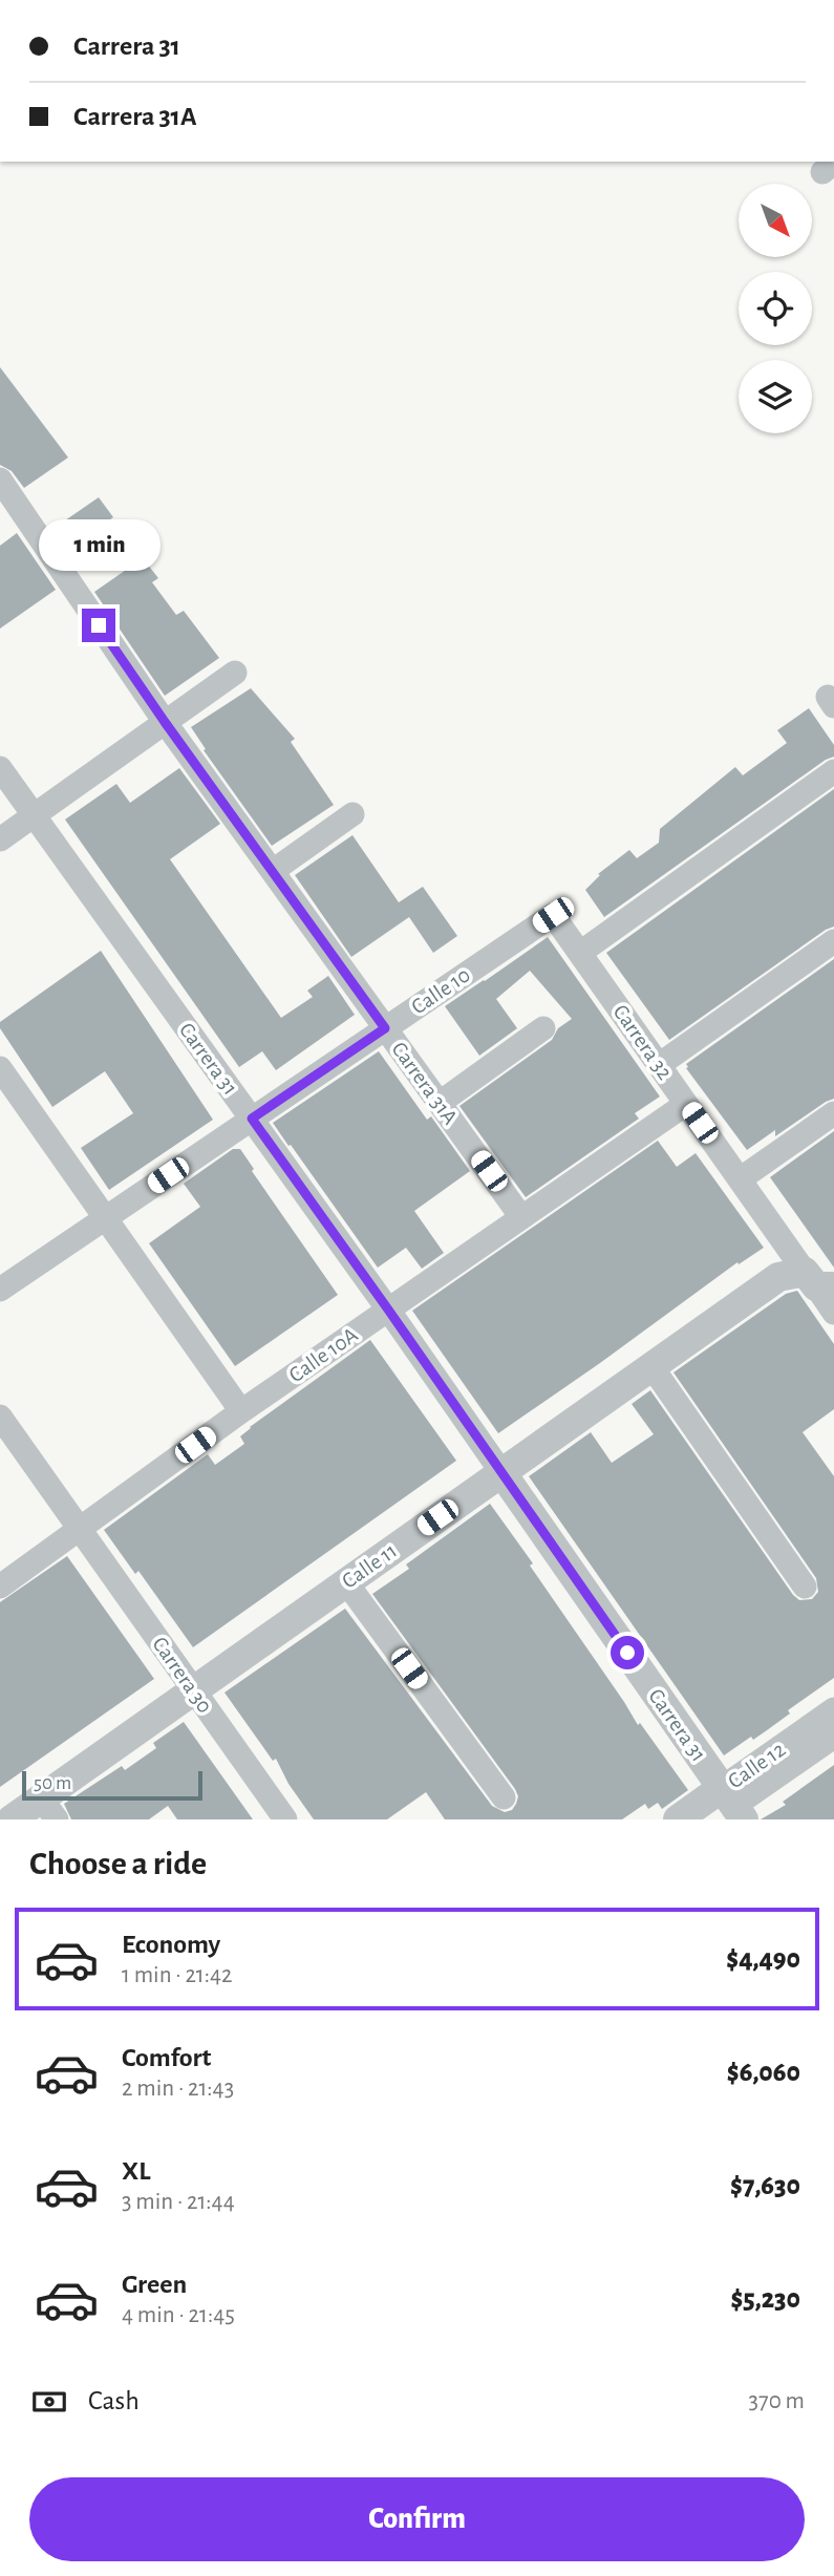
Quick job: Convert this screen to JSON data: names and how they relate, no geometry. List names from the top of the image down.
{
  "streets": {
    "street": [
      "Calle 10",
      "Carrera 32",
      "Carrera 31",
      "Carrera 31A",
      "Calle 10A",
      "Calle 11",
      "Carrera 30",
      "Calle 12"
    ]
  },
  "crossings": [
    ["Calle 10", "Carrera 32"],
    ["Calle 10", "Carrera 31"],
    ["Calle 10", "Carrera 31A"],
    ["Carrera 32", "Calle 10A"],
    ["Carrera 32", "Calle 11"],
    ["Carrera 31", "Calle 10A"],
    ["Carrera 31", "Calle 11"],
    ["Carrera 31", "Calle 12"],
    ["Carrera 31A", "Calle 10A"],
    ["Calle 10A", "Carrera 30"],
    ["Calle 11", "Carrera 30"]
  ],
  "scale_bar": "50 m",
  "north": "bottom right",
  "page": {
    "banner": ["Carrera 31", "Carrera 31A"],
    "bubble": "1 min",
    "scale": "50 m",
    "heading": "Choose a ride",
    "list": [
      {
        "name": "Economy",
        "note": "1 min · 21:42",
        "value": "$4,490"
      },
      {
        "name": "Comfort",
        "note": "2 min · 21:43",
        "value": "$6,060"
      },
      {
        "name": "XL",
        "note": "3 min · 21:44",
        "value": "$7,630"
      },
      {
        "name": "Green",
        "note": "4 min · 21:45",
        "value": "$5,230"
      }
    ],
    "pay": ["Cash", "370 m"],
    "buttons": "Confirm"
  }
}
